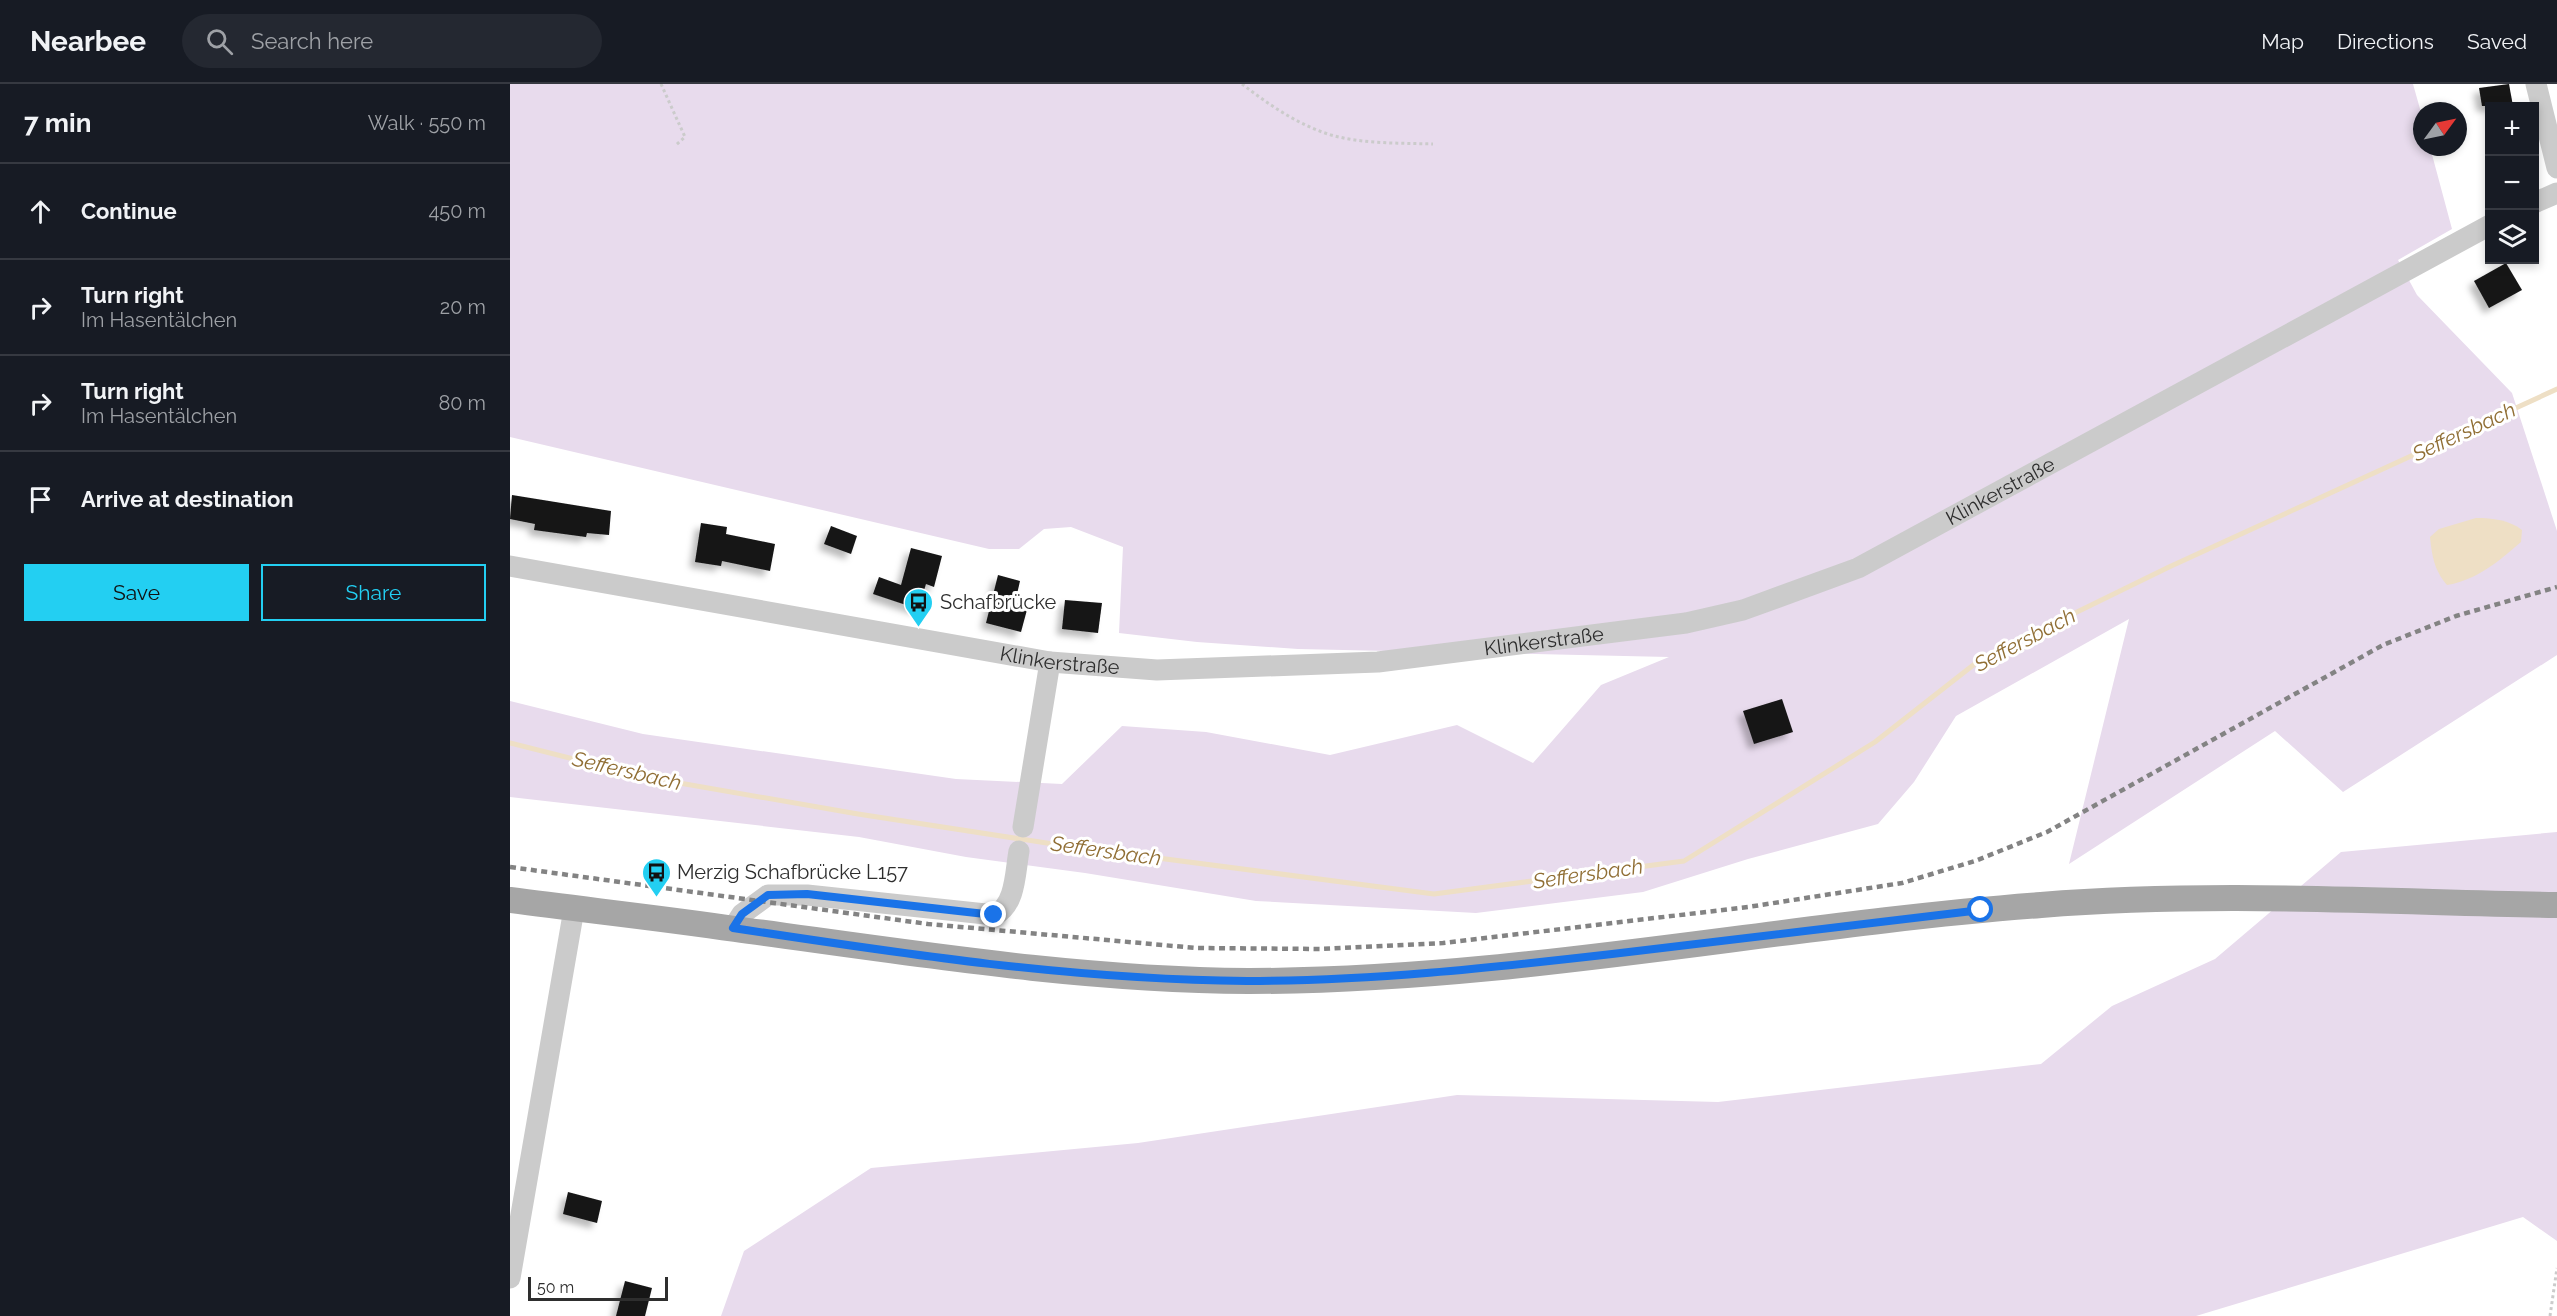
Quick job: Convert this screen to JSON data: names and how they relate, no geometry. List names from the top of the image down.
{
  "streets": {
    "street": ["Klinkerstraße"]
  },
  "water": ["Seffersbach"],
  "places": {
    "bus stop": ["Schafbrücke", "Merzig Schafbrücke L157"]
  },
  "scale_bar": "50 m",
  "north": "top right",
  "page": {
    "header": "Nearbee",
    "search": "Search here",
    "nav": ["Map", "Directions", "Saved"],
    "heading": ["7 min", "Walk · 550 m"],
    "map_buttons": ["+", "−"],
    "list": [
      ["Continue", "450 m"],
      ["Turn right", "Im Hasentälchen", "20 m"],
      ["Turn right", "Im Hasentälchen", "80 m"],
      "Arrive at destination"
    ],
    "buttons": ["Save", "Share"],
    "scale": "50 m"
  }
}
